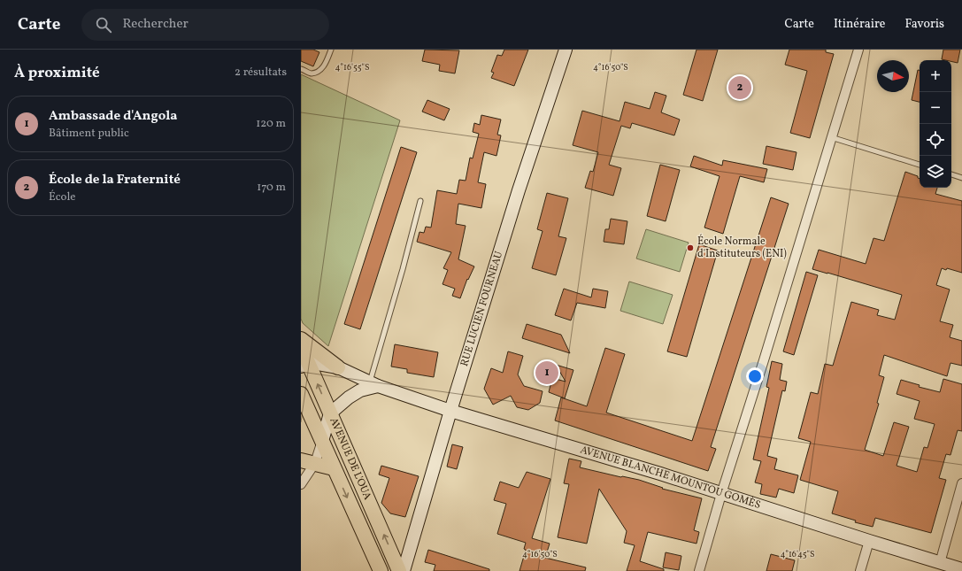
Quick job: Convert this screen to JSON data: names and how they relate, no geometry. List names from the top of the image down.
{
  "streets": {
    "main road": ["AVENUE DE L'OUA"],
    "street": ["RUE LUCIEN FOURNEAU", "AVENUE BLANCHE MOUNTOU GOMÈS"]
  },
  "crossings": [
    ["RUE LUCIEN FOURNEAU", "AVENUE BLANCHE MOUNTOU GOMÈS"],
    ["AVENUE DE L'OUA", "AVENUE BLANCHE MOUNTOU GOMÈS"]
  ],
  "places": ["École Normale d'Instituteurs (ENI)"],
  "north": "right",
  "page": {
    "header": "Carte",
    "search": "Rechercher",
    "nav": ["Carte", "Itinéraire", "Favoris"],
    "heading": ["À proximité", "2 résultats"],
    "map_buttons": ["+", "−"],
    "pins": ["2", "1"],
    "list": [
      {
        "mark": "1",
        "name": "Ambassade d'Angola",
        "note": "Bâtiment public",
        "value": "120 m"
      },
      {
        "mark": "2",
        "name": "École de la Fraternité",
        "note": "École",
        "value": "170 m"
      }
    ]
  },
  "coordinates": ["4°16'55\"S", "4°16'50\"S", "4°16'45\"S"]
}
